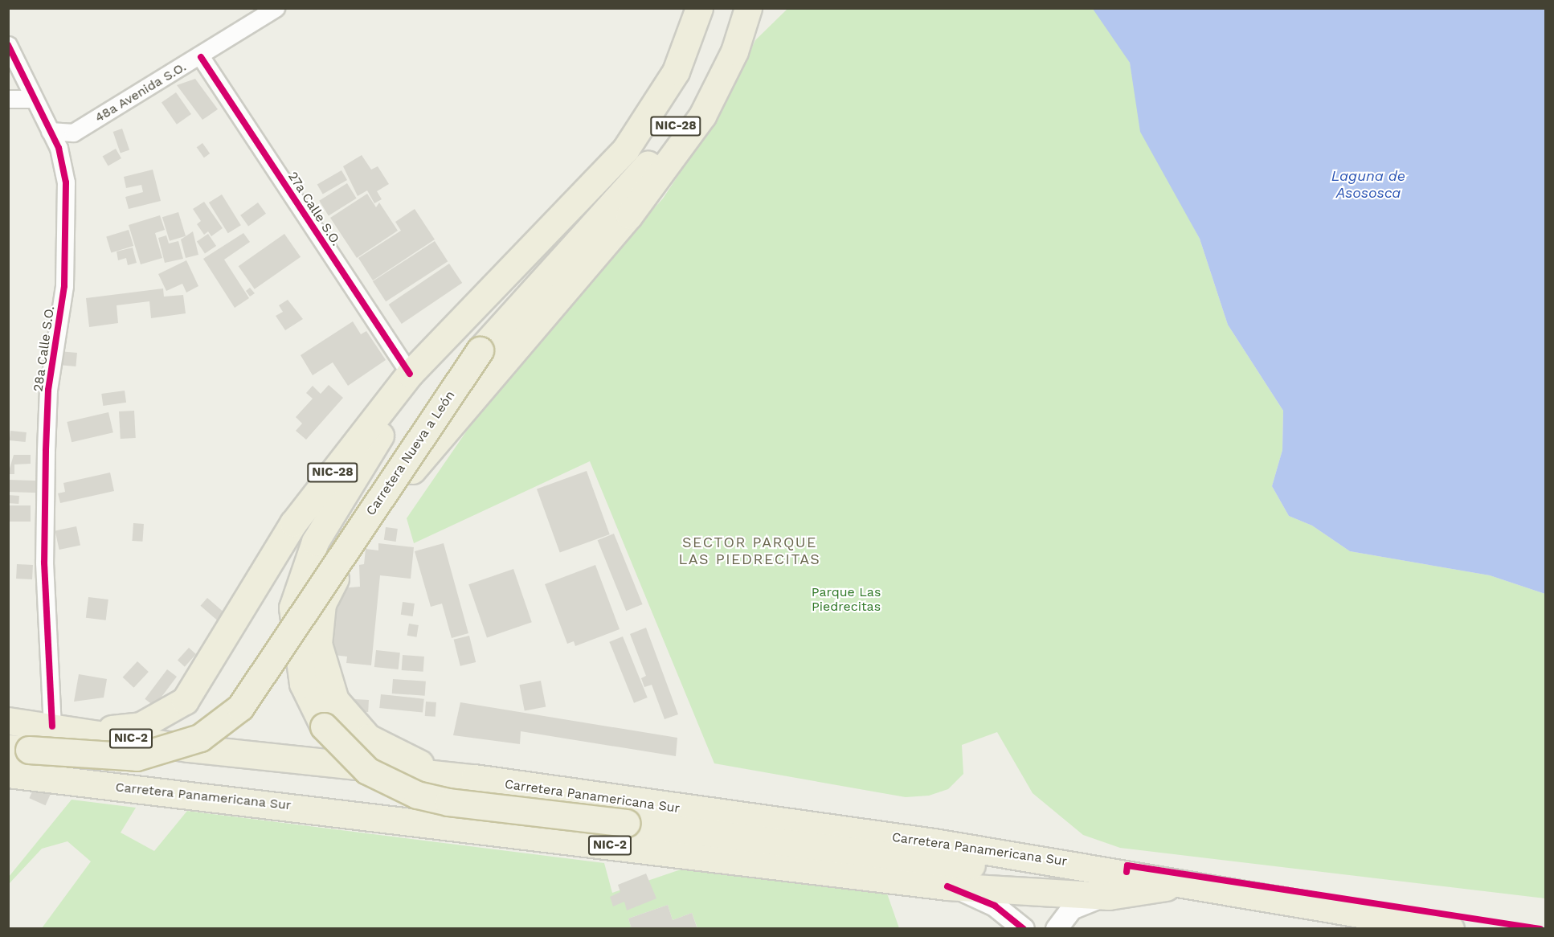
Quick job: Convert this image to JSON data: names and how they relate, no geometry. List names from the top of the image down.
{
  "streets": {
    "highway": [
      "NIC-28",
      "Carretera Nueva a León",
      "NIC-2",
      "Carretera Panamericana Sur"
    ],
    "street": ["48a Avenida S.O.", "27a Calle S.O.", "28a Calle S.O."]
  },
  "crossings": [
    ["48a Avenida S.O.", "27a Calle S.O."],
    ["48a Avenida S.O.", "28a Calle S.O."],
    ["NIC-28", "27a Calle S.O."],
    ["NIC-28", "28a Calle S.O."],
    ["NIC-28", "Carretera Panamericana Sur"],
    ["28a Calle S.O.", "Carretera Panamericana Sur"]
  ],
  "districts": ["SECTOR PARQUE LAS PIEDRECITAS"],
  "water": ["Laguna de Asososca"],
  "parks": ["Parque Las Piedrecitas"]
}
